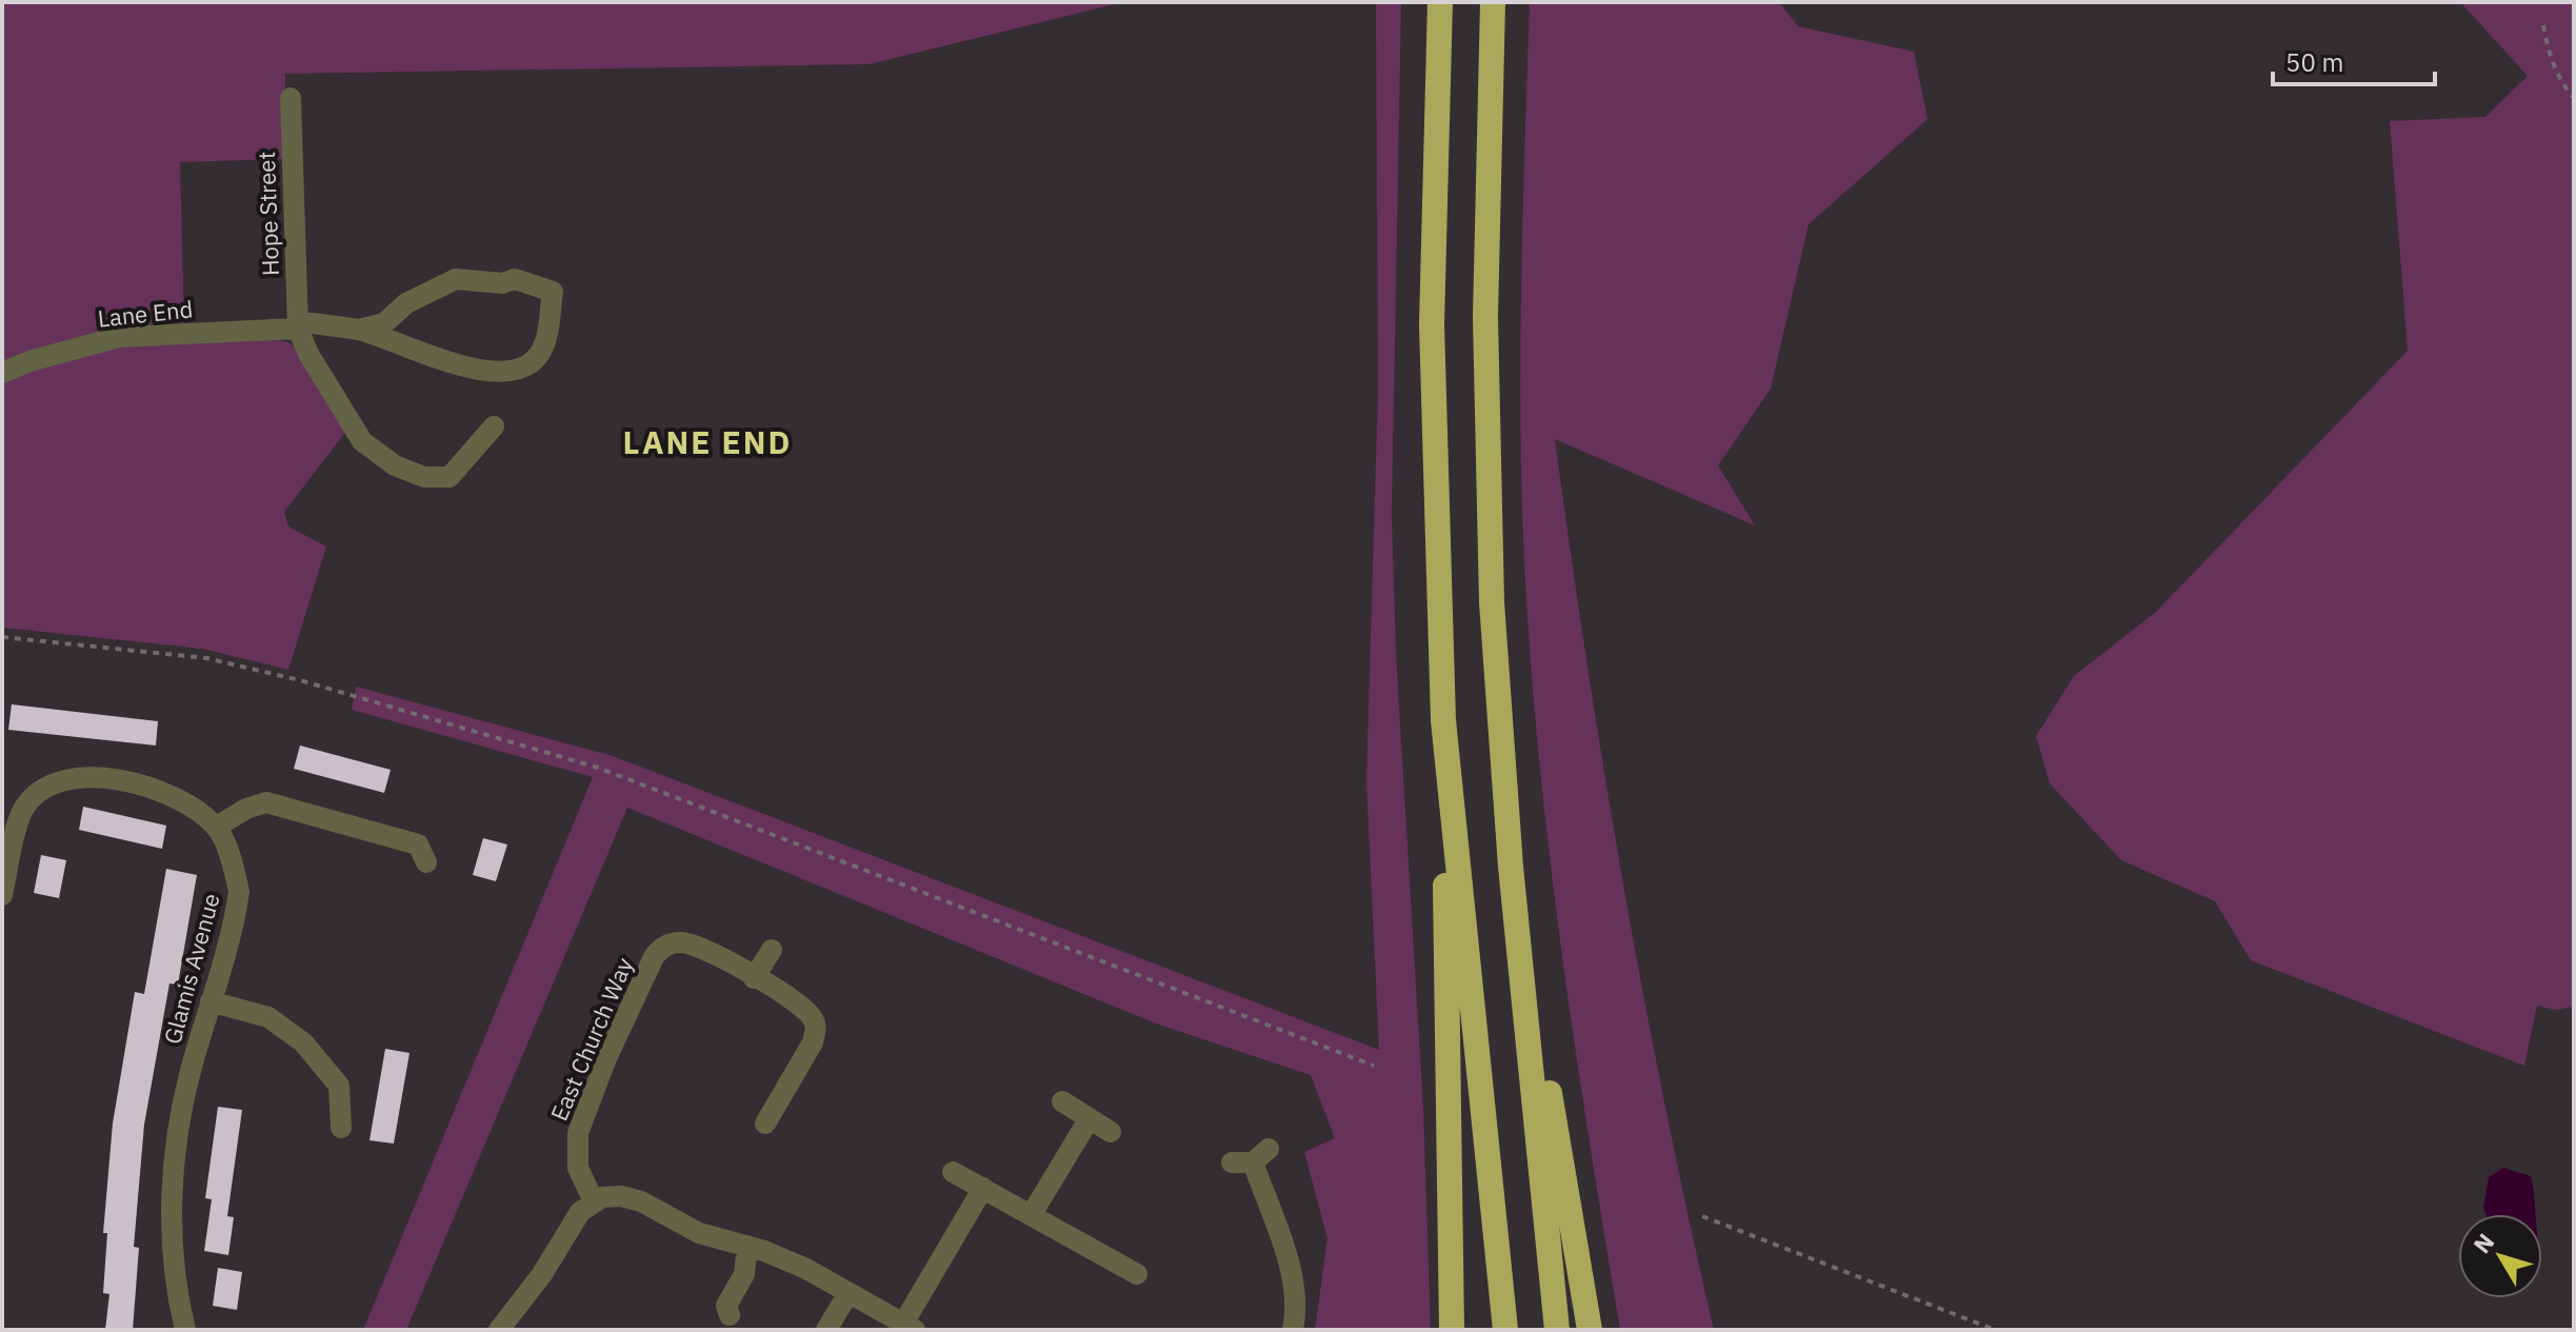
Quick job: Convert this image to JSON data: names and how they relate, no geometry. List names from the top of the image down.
{
  "streets": {
    "street": [
      "Hope Street",
      "Lane End",
      "Glamis Avenue",
      "East Church Way"
    ]
  },
  "crossings": [
    ["Hope Street", "Lane End"]
  ],
  "districts": ["LANE END"],
  "scale_bar": "50 m",
  "north": "top left"
}
